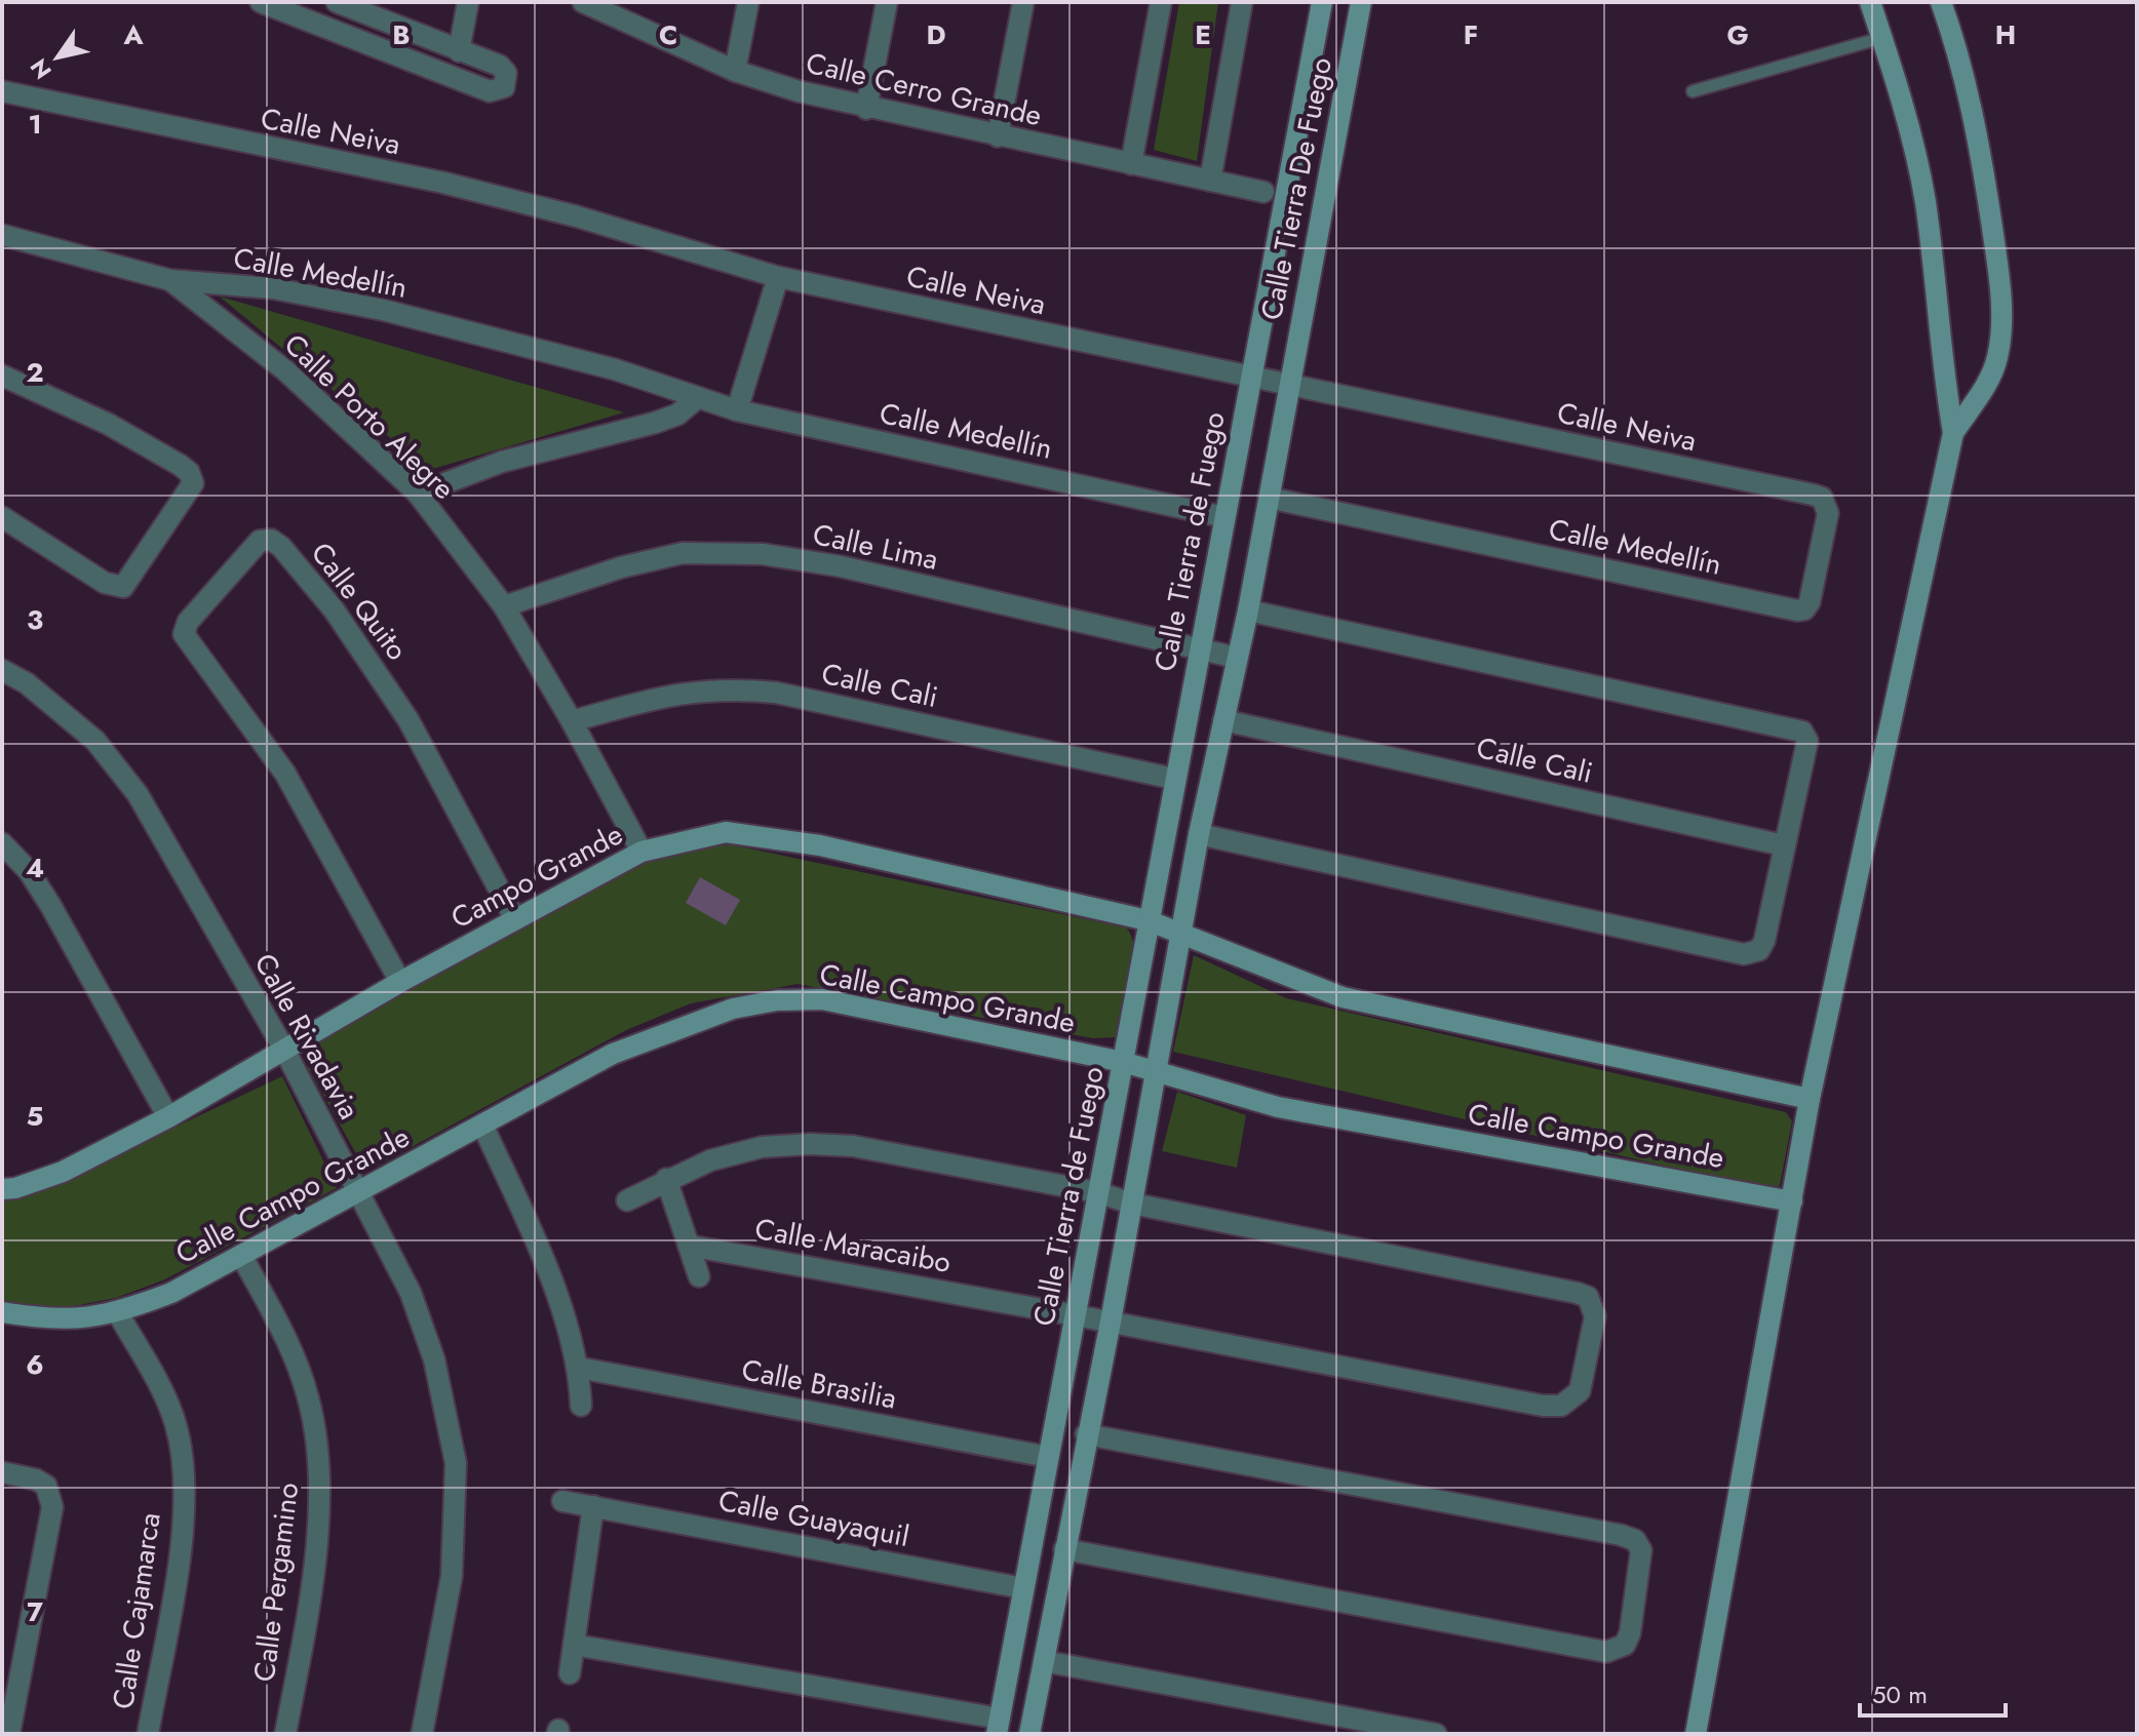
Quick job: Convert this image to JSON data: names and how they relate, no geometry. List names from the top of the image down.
{
  "streets": {
    "street": [
      "Calle Cerro Grande",
      "Calle Neiva",
      "Calle Tierra De Fuego",
      "Calle Medellín",
      "Calle Porto Alegre",
      "Calle Tierra de Fuego",
      "Calle Lima",
      "Calle Quito",
      "Calle Cali",
      "Campo Grande",
      "Calle Campo Grande",
      "Calle Rivadavia",
      "Calle Maracaibo",
      "Calle Brasilia",
      "Calle Guayaquil",
      "Calle Pergamino",
      "Calle Cajamarca"
    ]
  },
  "crossings": [
    ["Calle Neiva", "Calle Tierra De Fuego"],
    ["Calle Neiva", "Calle Medellín"],
    ["Calle Neiva", "Calle Tierra de Fuego"],
    ["Calle Tierra De Fuego", "Calle Tierra de Fuego"],
    ["Calle Medellín", "Calle Porto Alegre"],
    ["Calle Medellín", "Calle Tierra de Fuego"],
    ["Calle Porto Alegre", "Calle Lima"],
    ["Calle Porto Alegre", "Calle Cali"],
    ["Calle Porto Alegre", "Campo Grande"],
    ["Calle Tierra de Fuego", "Calle Lima"],
    ["Calle Tierra de Fuego", "Calle Cali"],
    ["Calle Tierra de Fuego", "Campo Grande"],
    ["Calle Tierra de Fuego", "Calle Campo Grande"],
    ["Calle Tierra de Fuego", "Calle Maracaibo"],
    ["Calle Tierra de Fuego", "Calle Brasilia"],
    ["Calle Tierra de Fuego", "Calle Guayaquil"],
    ["Calle Quito", "Campo Grande"],
    ["Campo Grande", "Calle Rivadavia"],
    ["Calle Campo Grande", "Calle Rivadavia"],
    ["Calle Campo Grande", "Calle Pergamino"],
    ["Calle Campo Grande", "Calle Cajamarca"]
  ],
  "scale_bar": "50 m",
  "north": "bottom left",
  "grid": {
    "columns": [
      "A",
      "B",
      "C",
      "D",
      "E",
      "F",
      "G",
      "H"
    ],
    "rows": [
      "1",
      "2",
      "3",
      "4",
      "5",
      "6",
      "7"
    ]
  }
}
